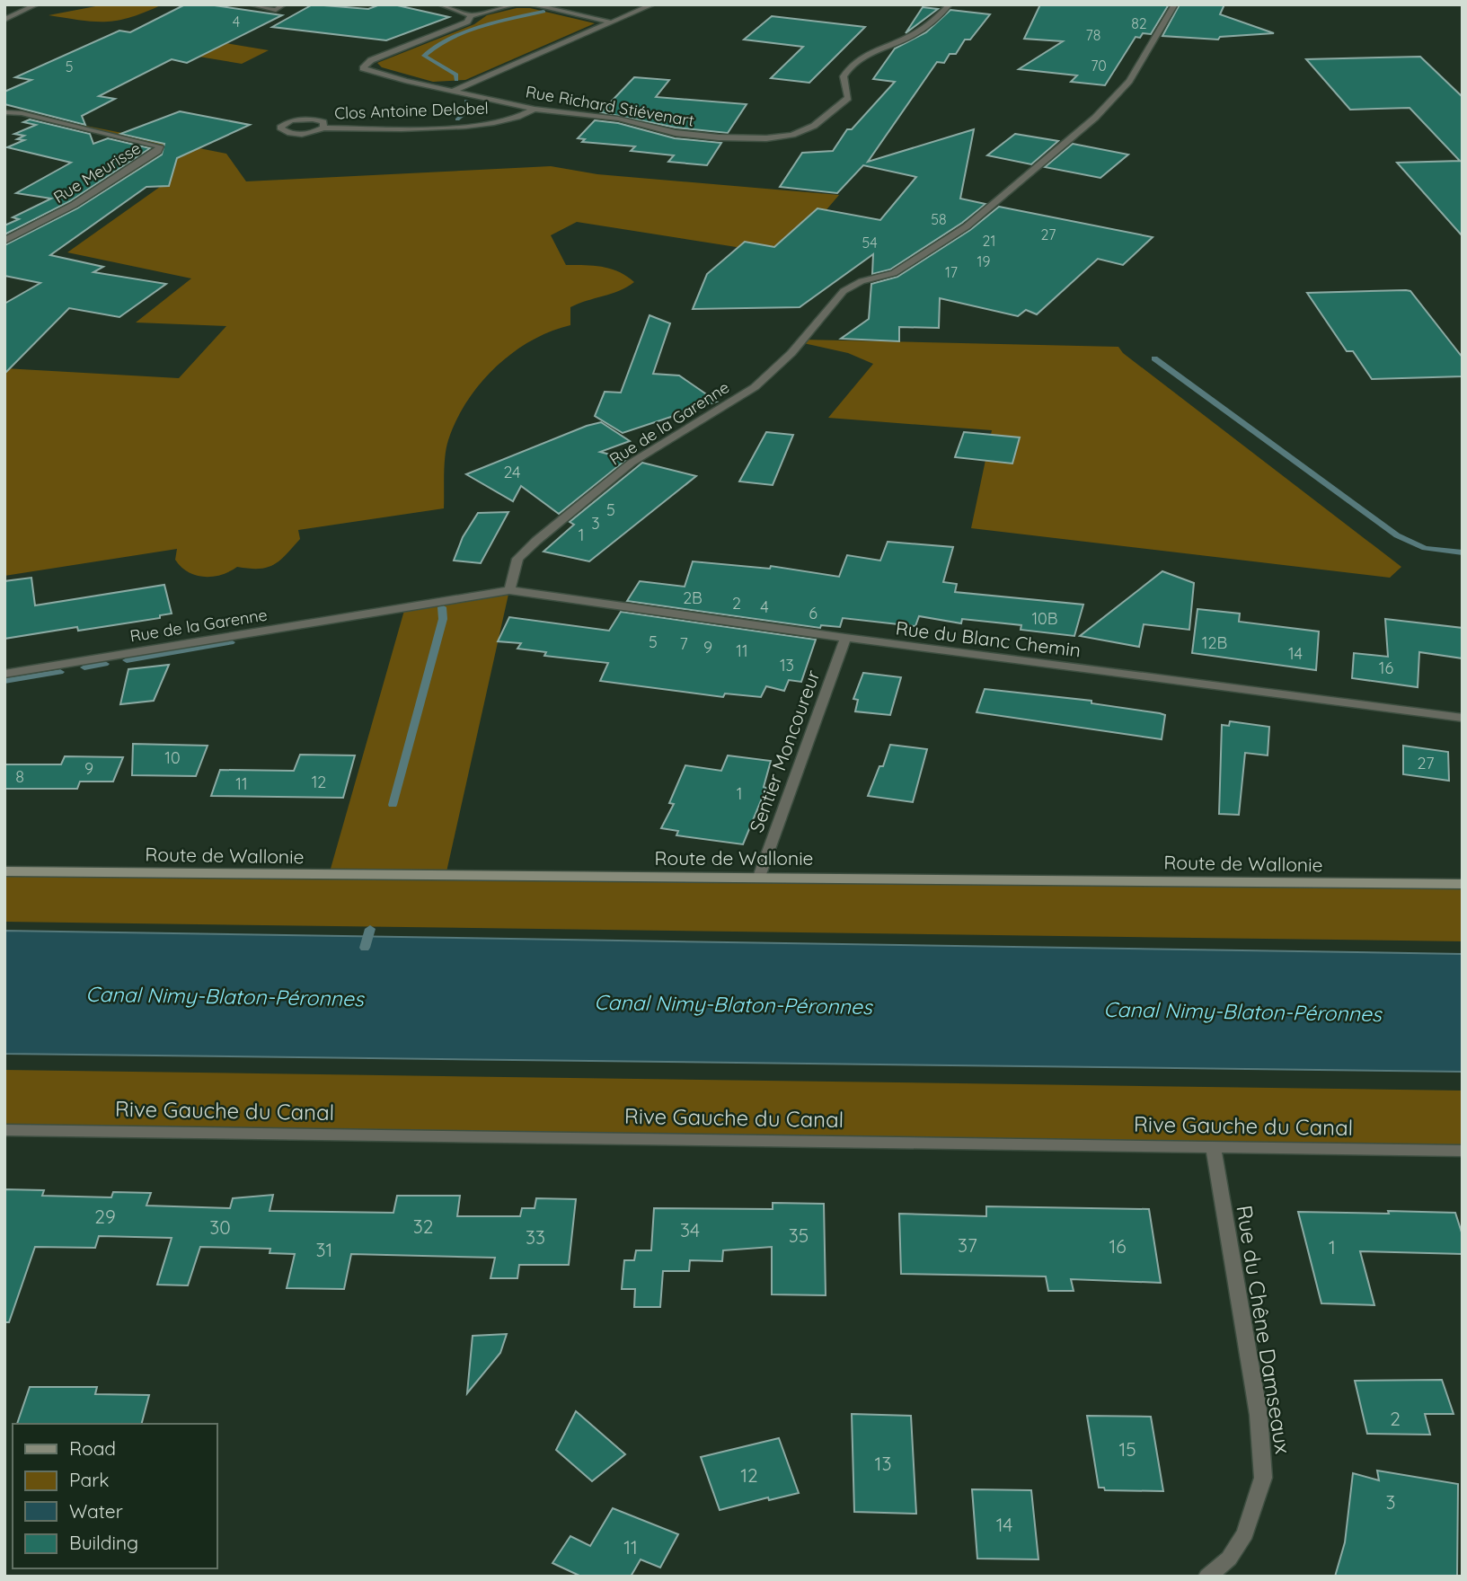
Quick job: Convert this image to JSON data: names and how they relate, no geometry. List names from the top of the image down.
{
  "streets": {
    "main road": ["Route de Wallonie"],
    "street": [
      "Rue Richard Stiévenart",
      "Clos Antoine Delobel",
      "Rue Meurisse",
      "Rue de la Garenne",
      "Rue du Blanc Chemin",
      "Sentier Moncoureur",
      "Rive Gauche du Canal",
      "Rue du Chêne Damseaux"
    ]
  },
  "crossings": [
    ["Rue Richard Stiévenart", "Clos Antoine Delobel"],
    ["Rue de la Garenne", "Rue du Blanc Chemin"],
    ["Rue du Blanc Chemin", "Sentier Moncoureur"],
    ["Sentier Moncoureur", "Route de Wallonie"],
    ["Rive Gauche du Canal", "Rue du Chêne Damseaux"]
  ],
  "water": ["Canal Nimy-Blaton-Péronnes"],
  "house_numbers": [
    "4",
    "82",
    "78",
    "70",
    "5",
    "58",
    "27",
    "21",
    "54",
    "19",
    "17",
    "24",
    "5",
    "3",
    "1",
    "2B",
    "2",
    "4",
    "6",
    "10B",
    "5",
    "12B",
    "7",
    "9",
    "11",
    "14",
    "13",
    "16",
    "10",
    "27",
    "9",
    "8",
    "12",
    "11",
    "1",
    "29",
    "32",
    "30",
    "34",
    "35",
    "33",
    "37",
    "16",
    "1",
    "31",
    "2",
    "15",
    "13",
    "12",
    "3",
    "14",
    "11"
  ],
  "legend": [
    "Road",
    "Park",
    "Water",
    "Building"
  ]
}
